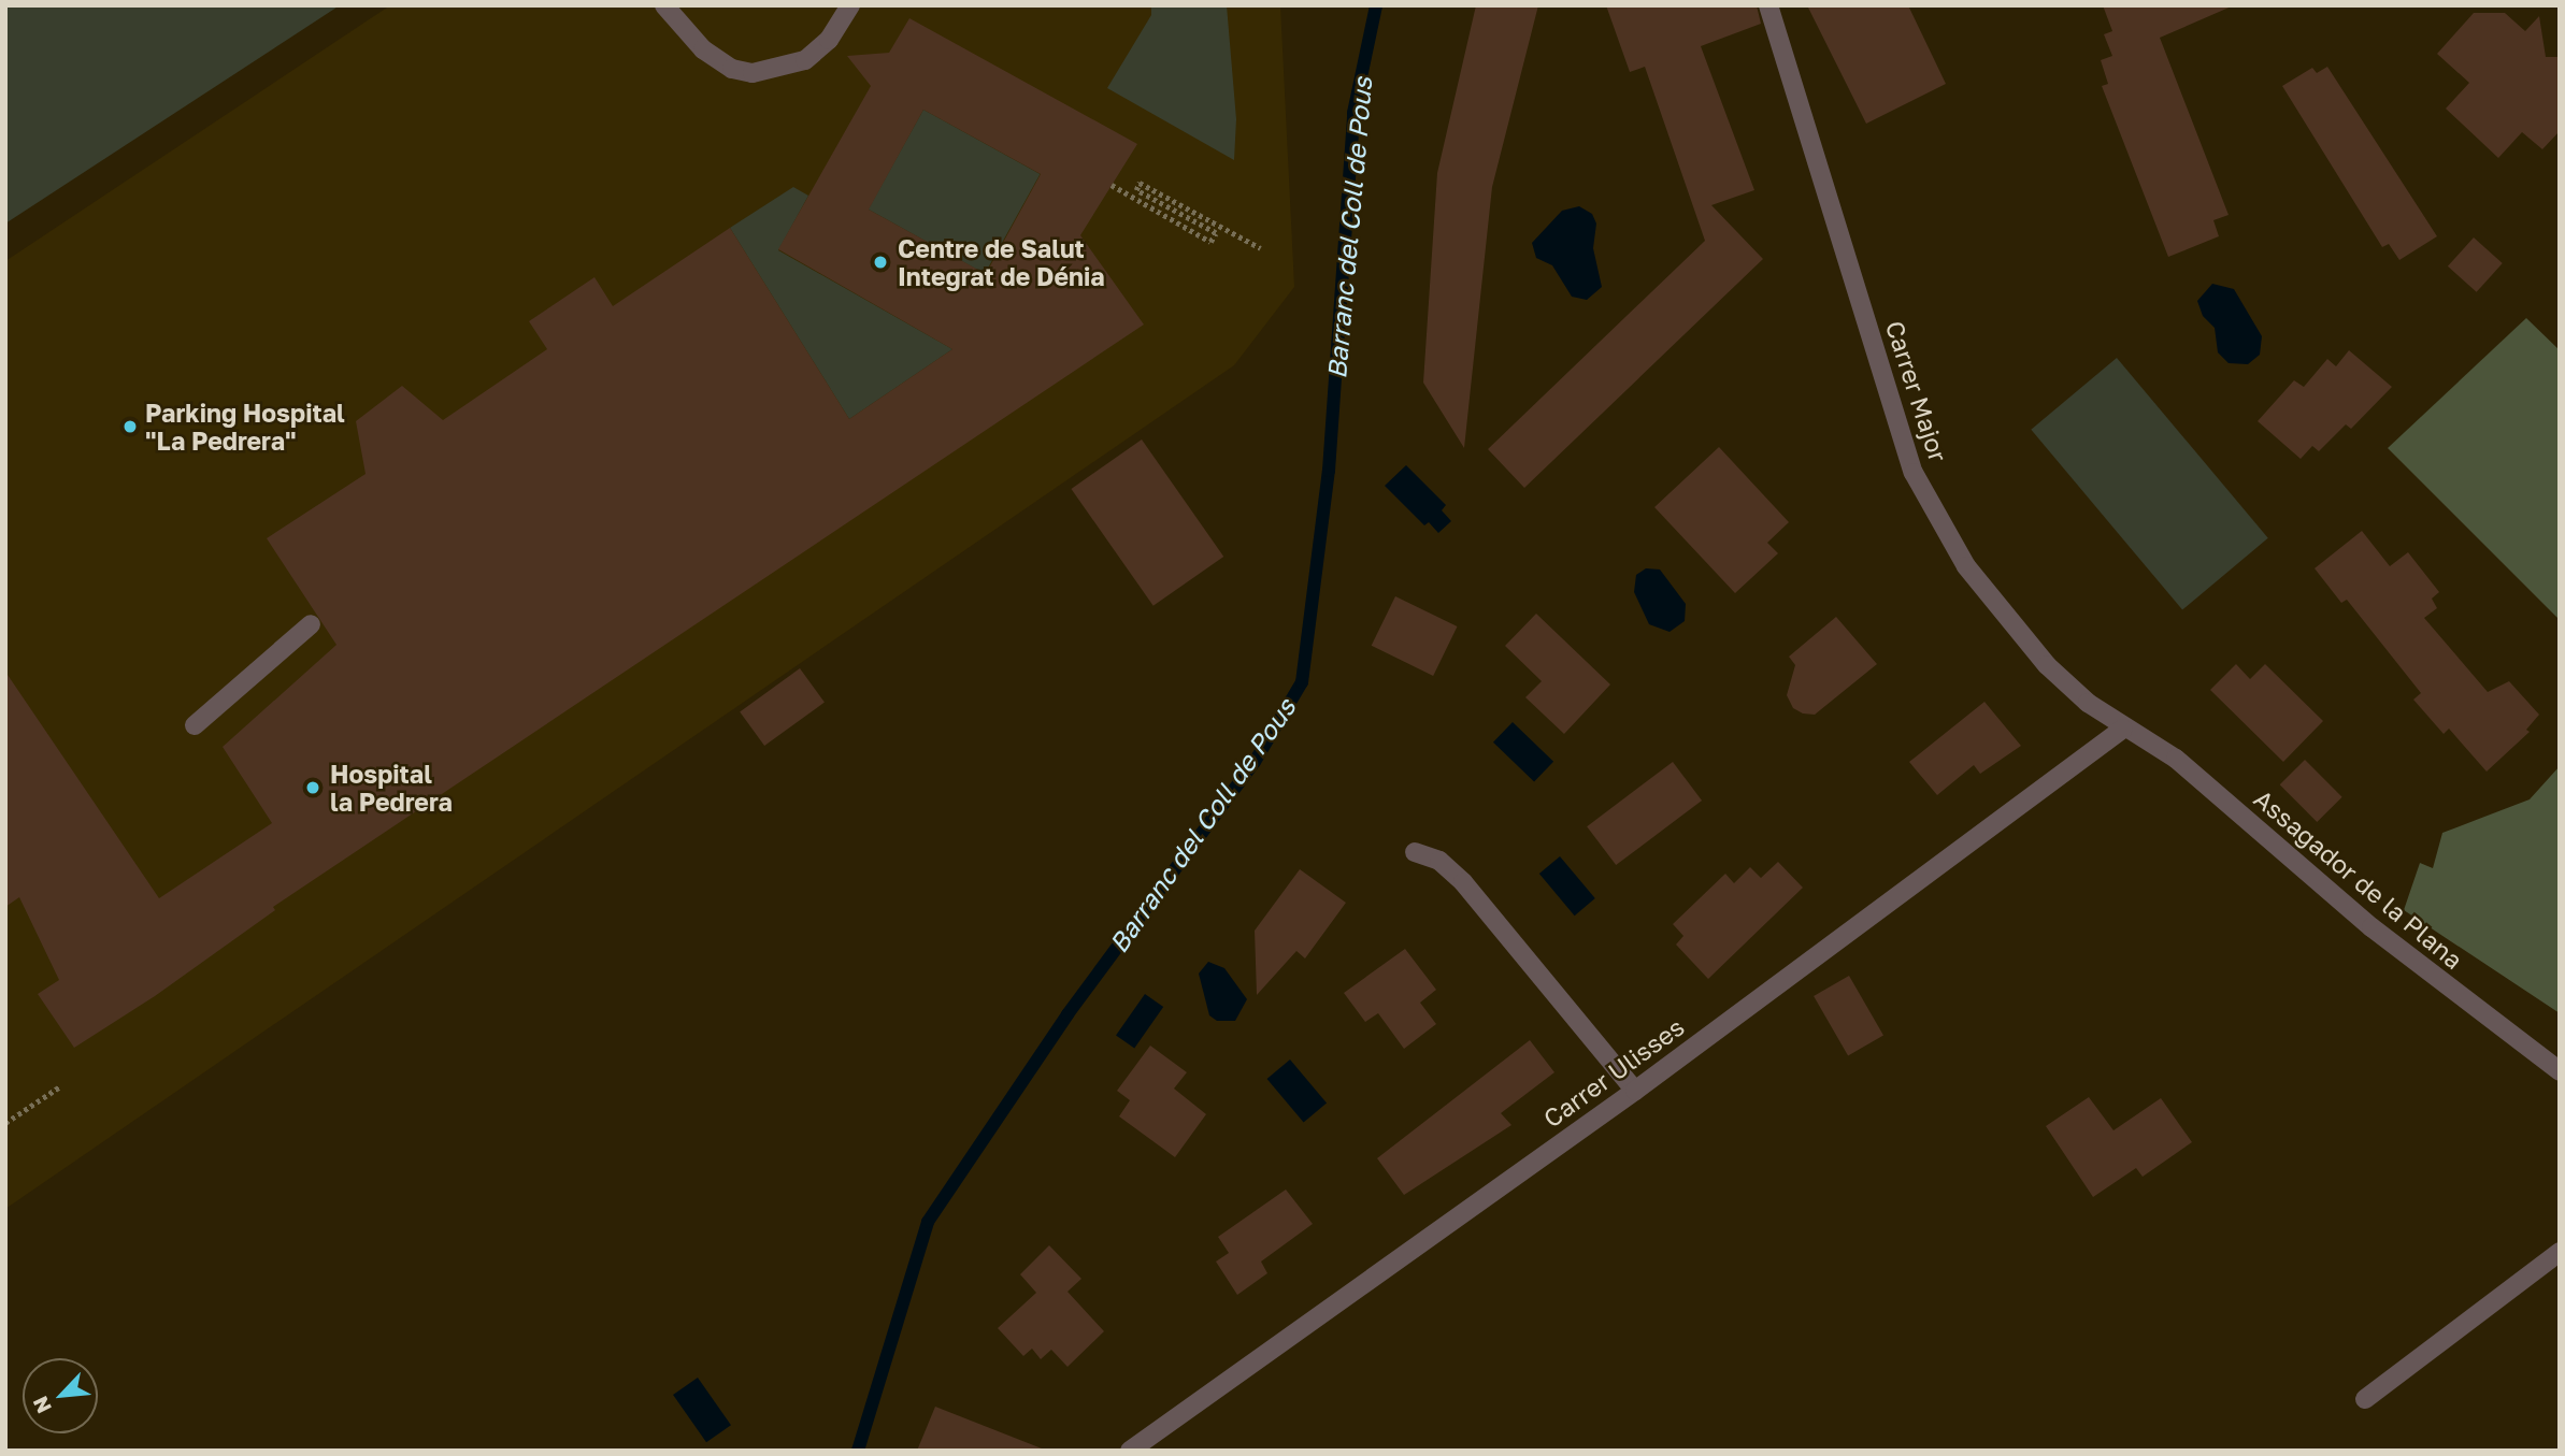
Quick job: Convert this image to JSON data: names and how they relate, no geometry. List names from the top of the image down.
{
  "streets": {
    "street": ["Carrer Major", "Assagador de la Plana", "Carrer Ulisses"]
  },
  "crossings": [
    ["Carrer Major", "Assagador de la Plana"],
    ["Carrer Major", "Carrer Ulisses"],
    ["Assagador de la Plana", "Carrer Ulisses"]
  ],
  "water": ["Barranc del Coll de Pous"],
  "places": ["Centre de Salut Integrat de Dénia", "Parking Hospital \"La Pedrera\"", "Hospital la Pedrera"],
  "north": "bottom left"
}
